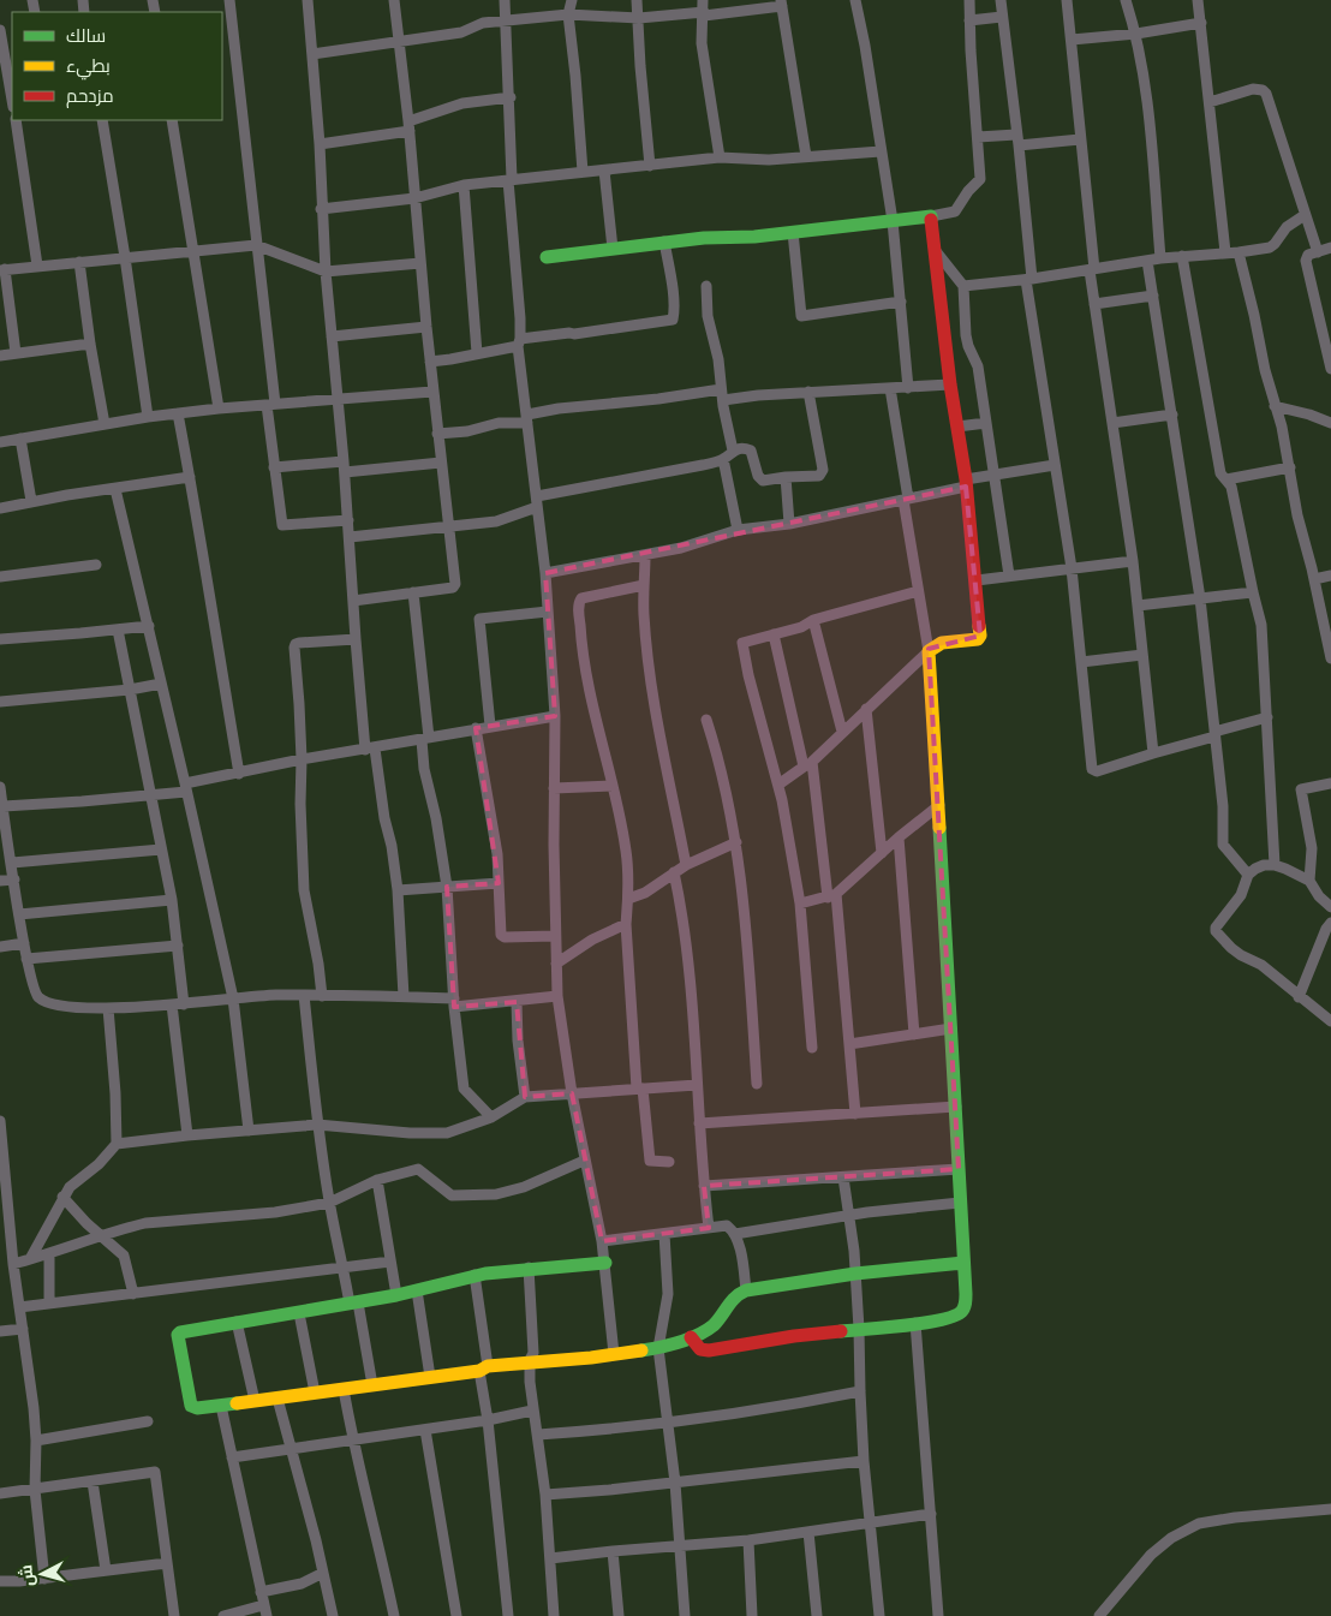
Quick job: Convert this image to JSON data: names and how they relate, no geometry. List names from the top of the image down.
{
  "legend": ["سالك", "بطيء", "مزدحم"],
  "north": "left"
}
